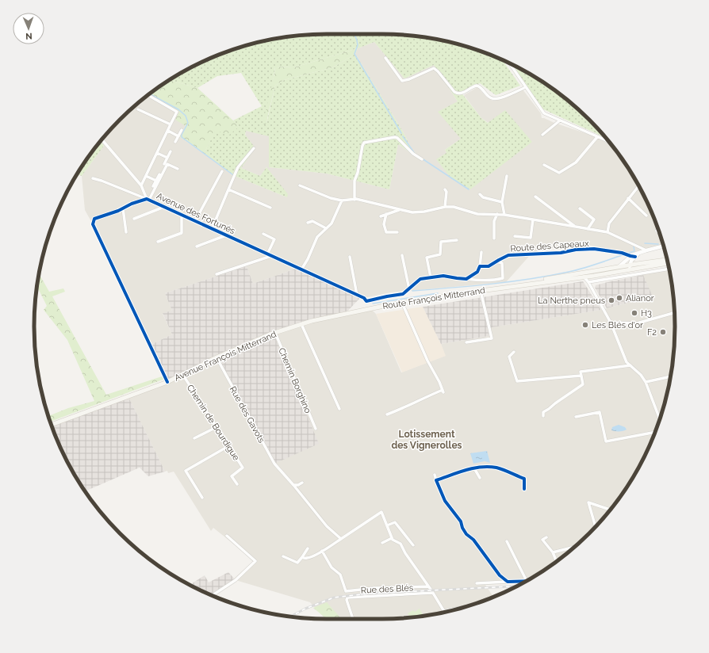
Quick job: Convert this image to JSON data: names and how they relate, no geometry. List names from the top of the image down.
{
  "streets": {
    "main road": ["Route François Mitterrand", "Avenue François Mitterrand"],
    "street": [
      "Avenue des Fortunés",
      "Route des Capeaux",
      "Chemin Borghino",
      "Rue des Gavots",
      "Chemin de Bourdigue",
      "Rue des Blés"
    ]
  },
  "crossings": [
    ["Avenue des Fortunés", "Avenue François Mitterrand"],
    ["Route François Mitterrand", "Avenue François Mitterrand"],
    ["Avenue François Mitterrand", "Chemin Borghino"],
    ["Avenue François Mitterrand", "Rue des Gavots"],
    ["Avenue François Mitterrand", "Chemin de Bourdigue"],
    ["Rue des Gavots", "Rue des Blés"]
  ],
  "districts": ["Lotissement des Vignerolles"],
  "places": [
    "Alianor",
    "La Nerthe pneus",
    "H3",
    "Les Blés d'or",
    "F2"
  ],
  "north": "bottom"
}
